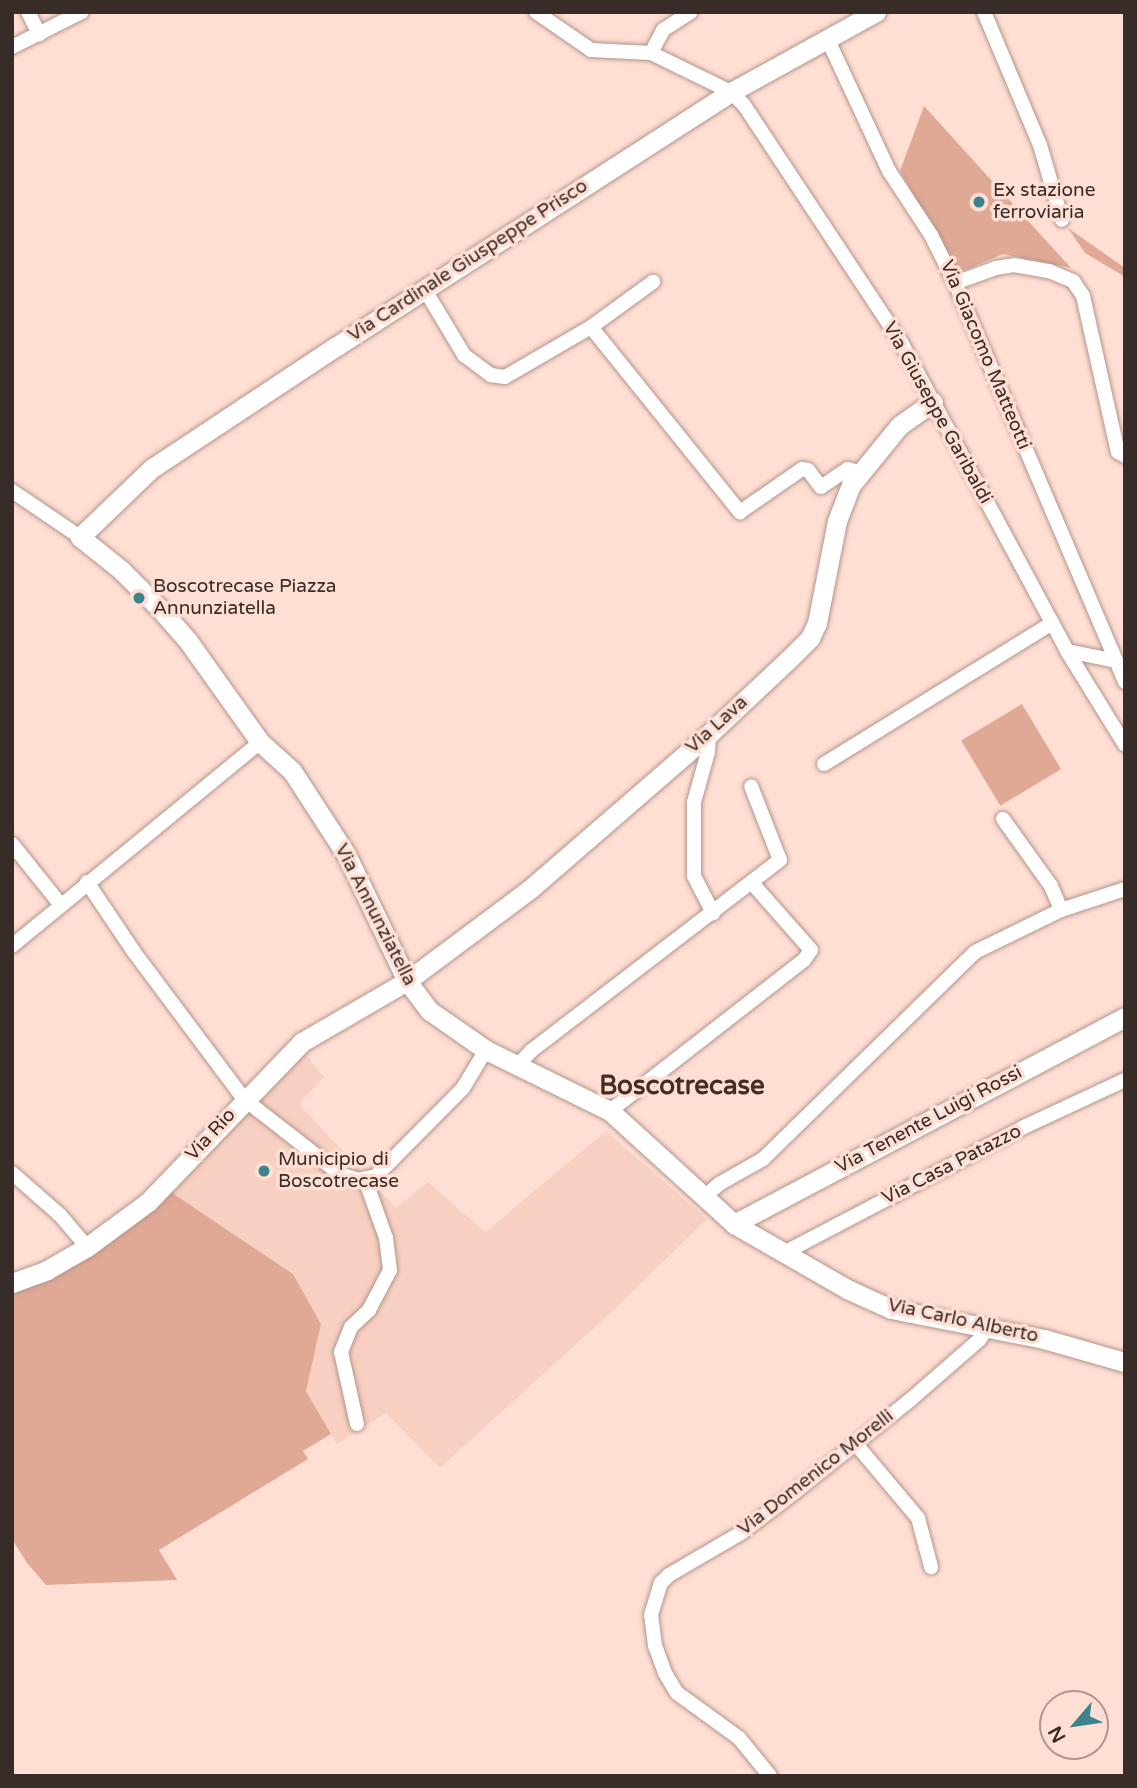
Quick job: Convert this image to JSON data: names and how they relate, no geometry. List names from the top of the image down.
{
  "streets": {
    "street": [
      "Via Cardinale Giuspeppe Prisco",
      "Via Giacomo Matteotti",
      "Via Giuseppe Garibaldi",
      "Via Lava",
      "Via Annunziatella",
      "Via Tenente Luigi Rossi",
      "Via Rio",
      "Via Casa Patazzo",
      "Via Carlo Alberto",
      "Via Domenico Morelli"
    ]
  },
  "crossings": [
    ["Via Cardinale Giuspeppe Prisco", "Via Giacomo Matteotti"],
    ["Via Cardinale Giuspeppe Prisco", "Via Giuseppe Garibaldi"],
    ["Via Cardinale Giuspeppe Prisco", "Via Annunziatella"],
    ["Via Giuseppe Garibaldi", "Via Lava"],
    ["Via Lava", "Via Annunziatella"],
    ["Via Lava", "Via Rio"],
    ["Via Annunziatella", "Via Tenente Luigi Rossi"],
    ["Via Annunziatella", "Via Rio"],
    ["Via Annunziatella", "Via Carlo Alberto"],
    ["Via Tenente Luigi Rossi", "Via Carlo Alberto"],
    ["Via Casa Patazzo", "Via Carlo Alberto"],
    ["Via Carlo Alberto", "Via Domenico Morelli"]
  ],
  "districts": ["Boscotrecase"],
  "places": ["Ex stazione ferroviaria", "Boscotrecase Piazza Annunziatella", "Municipio di Boscotrecase"],
  "north": "bottom left"
}
